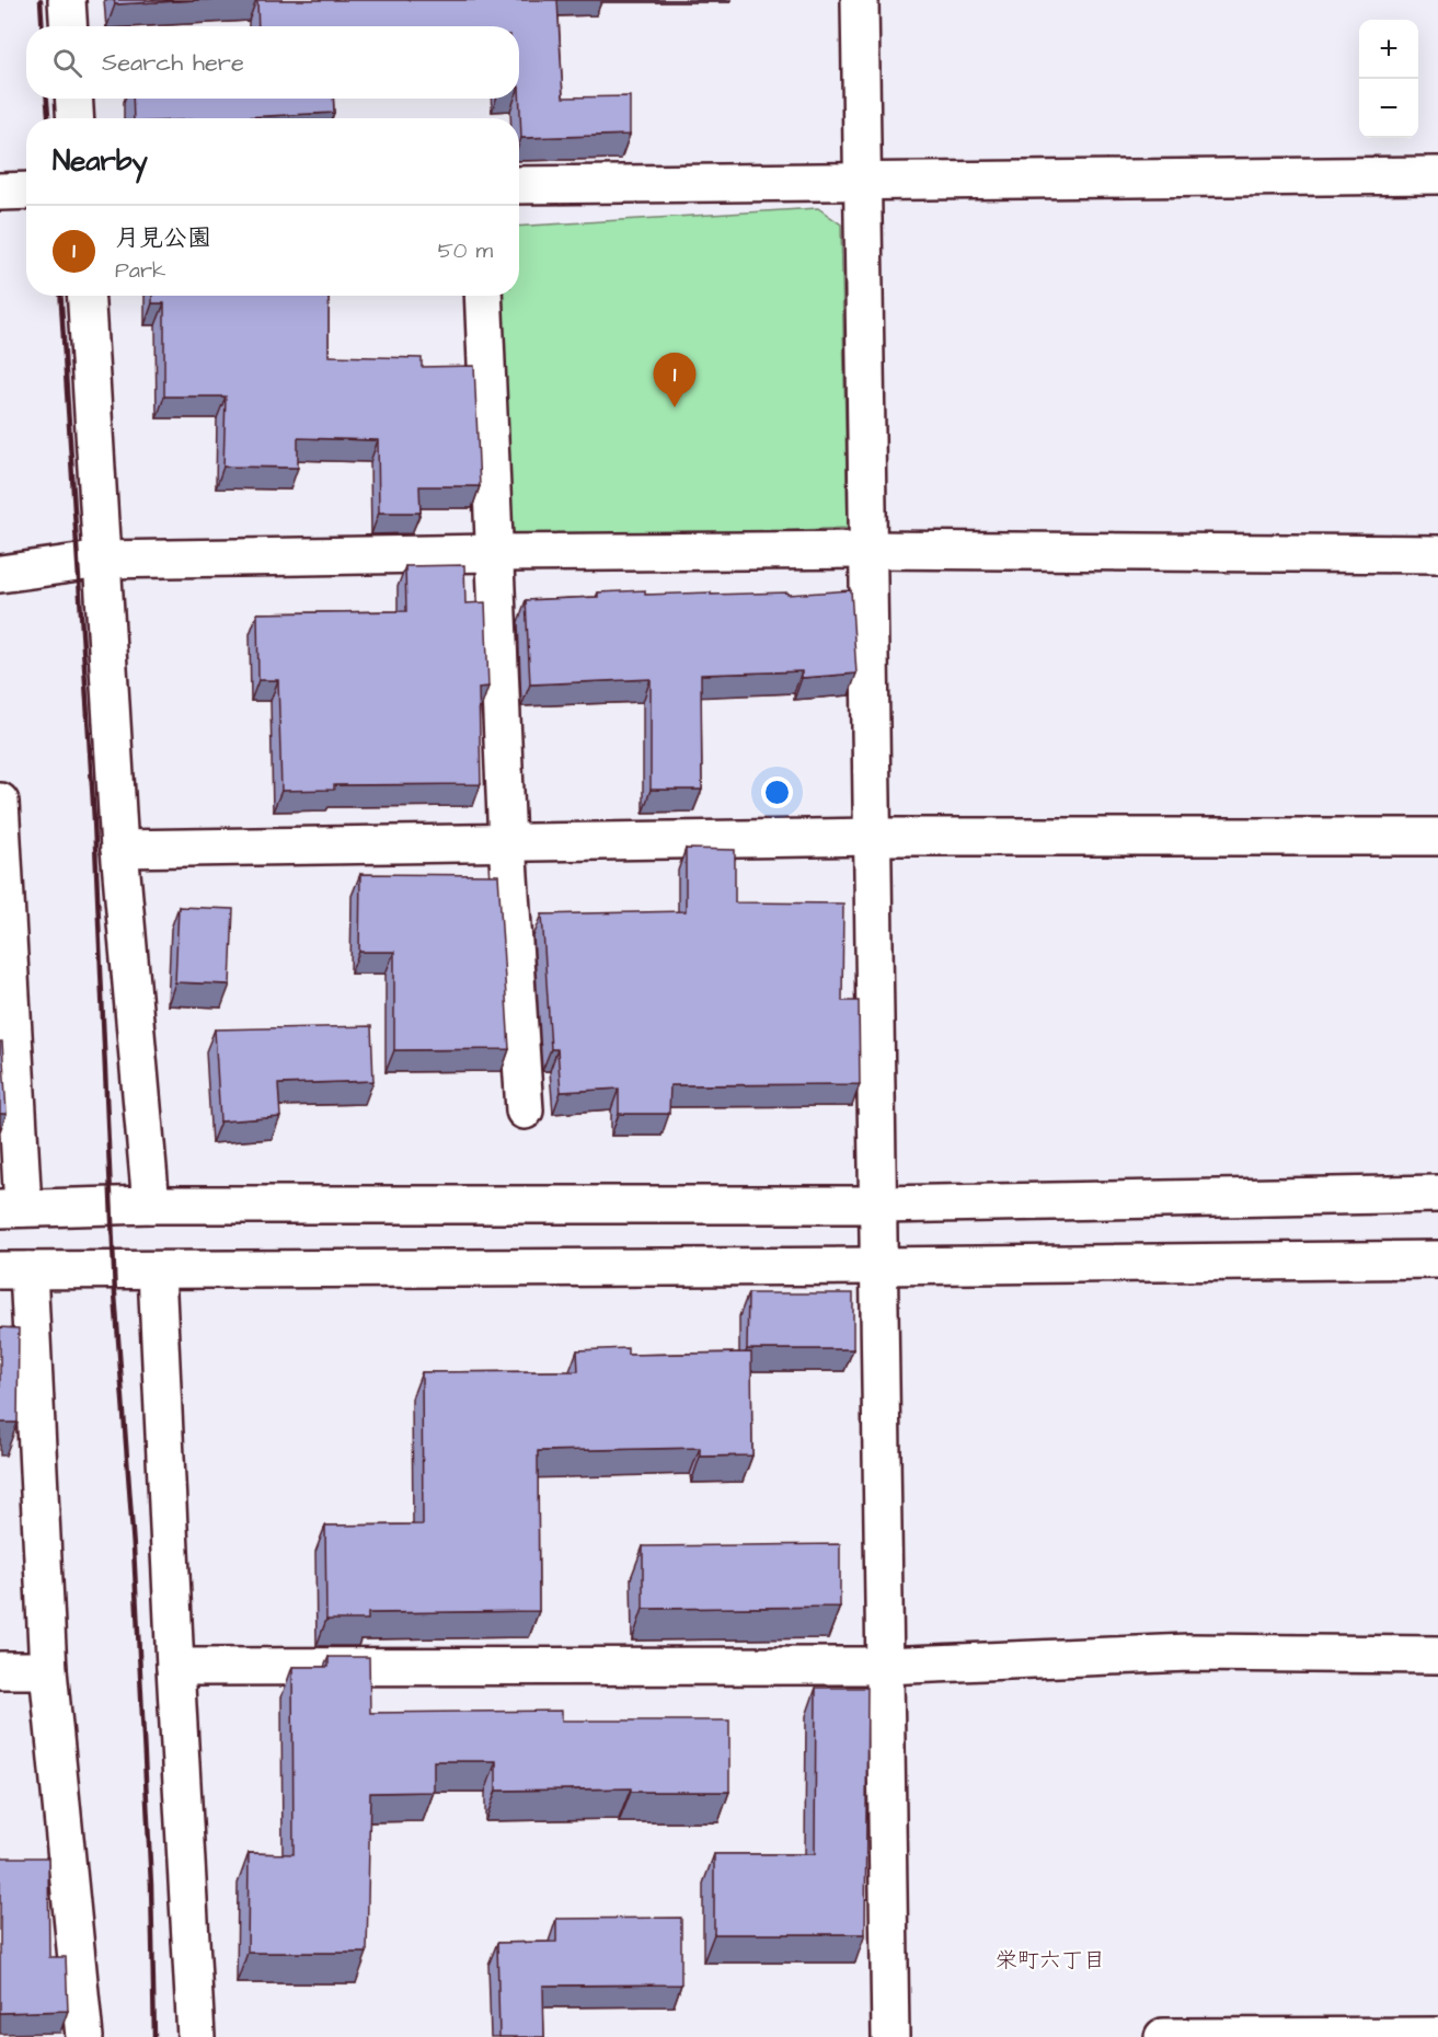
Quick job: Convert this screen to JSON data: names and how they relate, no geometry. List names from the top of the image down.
{
  "districts": ["栄町六丁目"],
  "page": {
    "map_buttons": ["+", "−"],
    "search": "Search here",
    "heading": "Nearby",
    "list": [
      {
        "mark": "1",
        "name": "月見公園",
        "note": "Park",
        "value": "50 m"
      }
    ],
    "pins": "1"
  }
}
